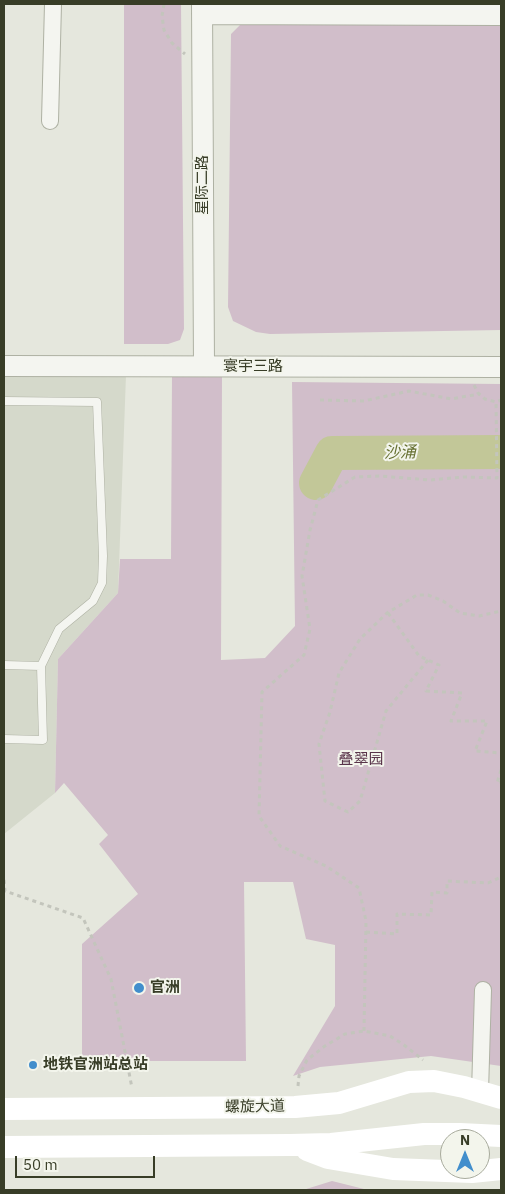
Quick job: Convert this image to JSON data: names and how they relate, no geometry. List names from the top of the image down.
{
  "streets": {
    "main road": ["螺旋大道"],
    "street": ["星际二路", "寰宇三路"]
  },
  "crossings": [
    ["星际二路", "寰宇三路"]
  ],
  "water": ["沙涌"],
  "parks": ["叠翠园"],
  "places": ["官洲", "地铁官洲站总站"],
  "scale_bar": "50 m",
  "north": "top"
}
